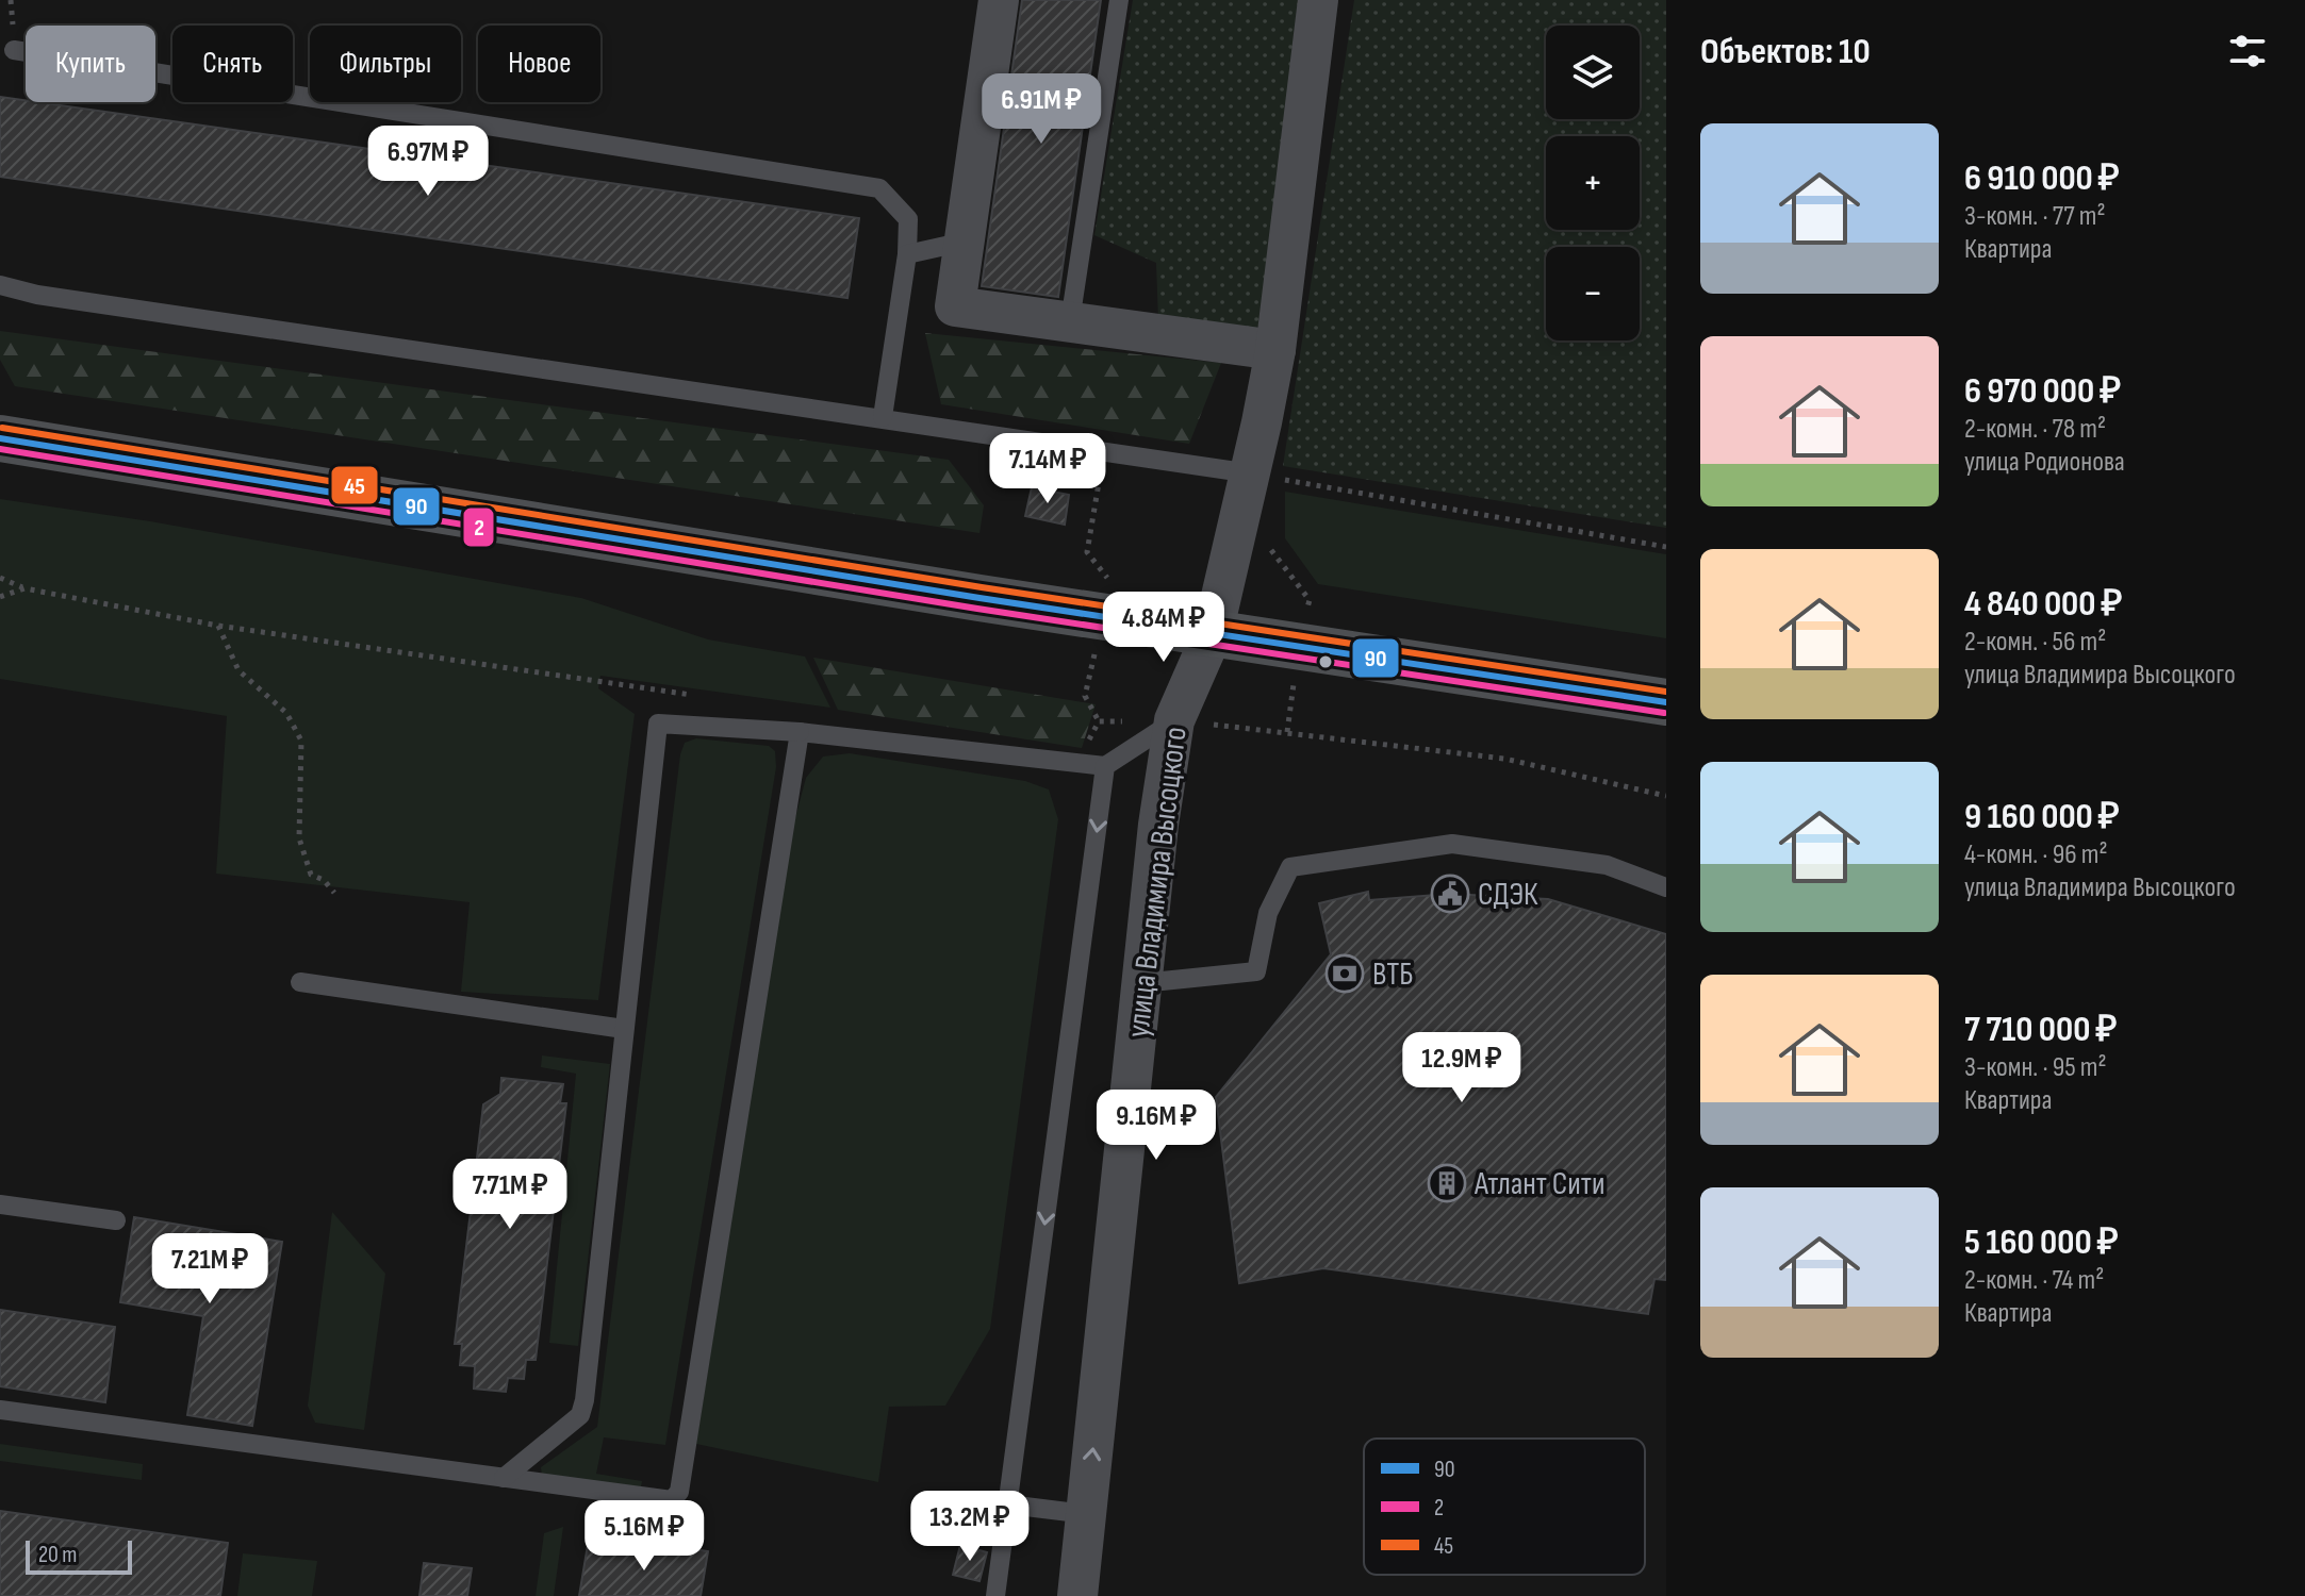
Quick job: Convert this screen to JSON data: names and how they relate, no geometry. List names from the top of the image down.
{
  "streets": {
    "street": ["улица Владимира Высоцкого"]
  },
  "places": {
    "public building": ["СДЭК"],
    "bank": ["ВТБ"],
    "building": ["Атлант Сити"]
  },
  "lines": ["transit line 45", "transit line 90", "transit line 2"],
  "legend": ["90", "2", "45"],
  "scale_bar": "20 m",
  "page": {
    "heading": "Объектов: 10",
    "map_buttons": ["+", "−"],
    "chip": [
      "Купить",
      "Снять",
      "Фильтры",
      "Новое"
    ],
    "price": [
      "6.91M ₽",
      "6.97M ₽",
      "7.14M ₽",
      "4.84M ₽",
      "12.9M ₽",
      "9.16M ₽",
      "7.71M ₽",
      "7.21M ₽",
      "13.2M ₽",
      "5.16M ₽"
    ],
    "list": [
      {
        "name": "6 910 000 ₽",
        "note": "3-комн. · 77 m² · Квартира"
      },
      {
        "name": "6 970 000 ₽",
        "note": "2-комн. · 78 m² · улица Родионова"
      },
      {
        "name": "4 840 000 ₽",
        "note": "2-комн. · 56 m² · улица Владимира Высоцкого"
      },
      {
        "name": "9 160 000 ₽",
        "note": "4-комн. · 96 m² · улица Владимира Высоцкого"
      },
      {
        "name": "7 710 000 ₽",
        "note": "3-комн. · 95 m² · Квартира"
      },
      {
        "name": "5 160 000 ₽",
        "note": "2-комн. · 74 m² · Квартира"
      }
    ],
    "scale": "20 m"
  }
}
